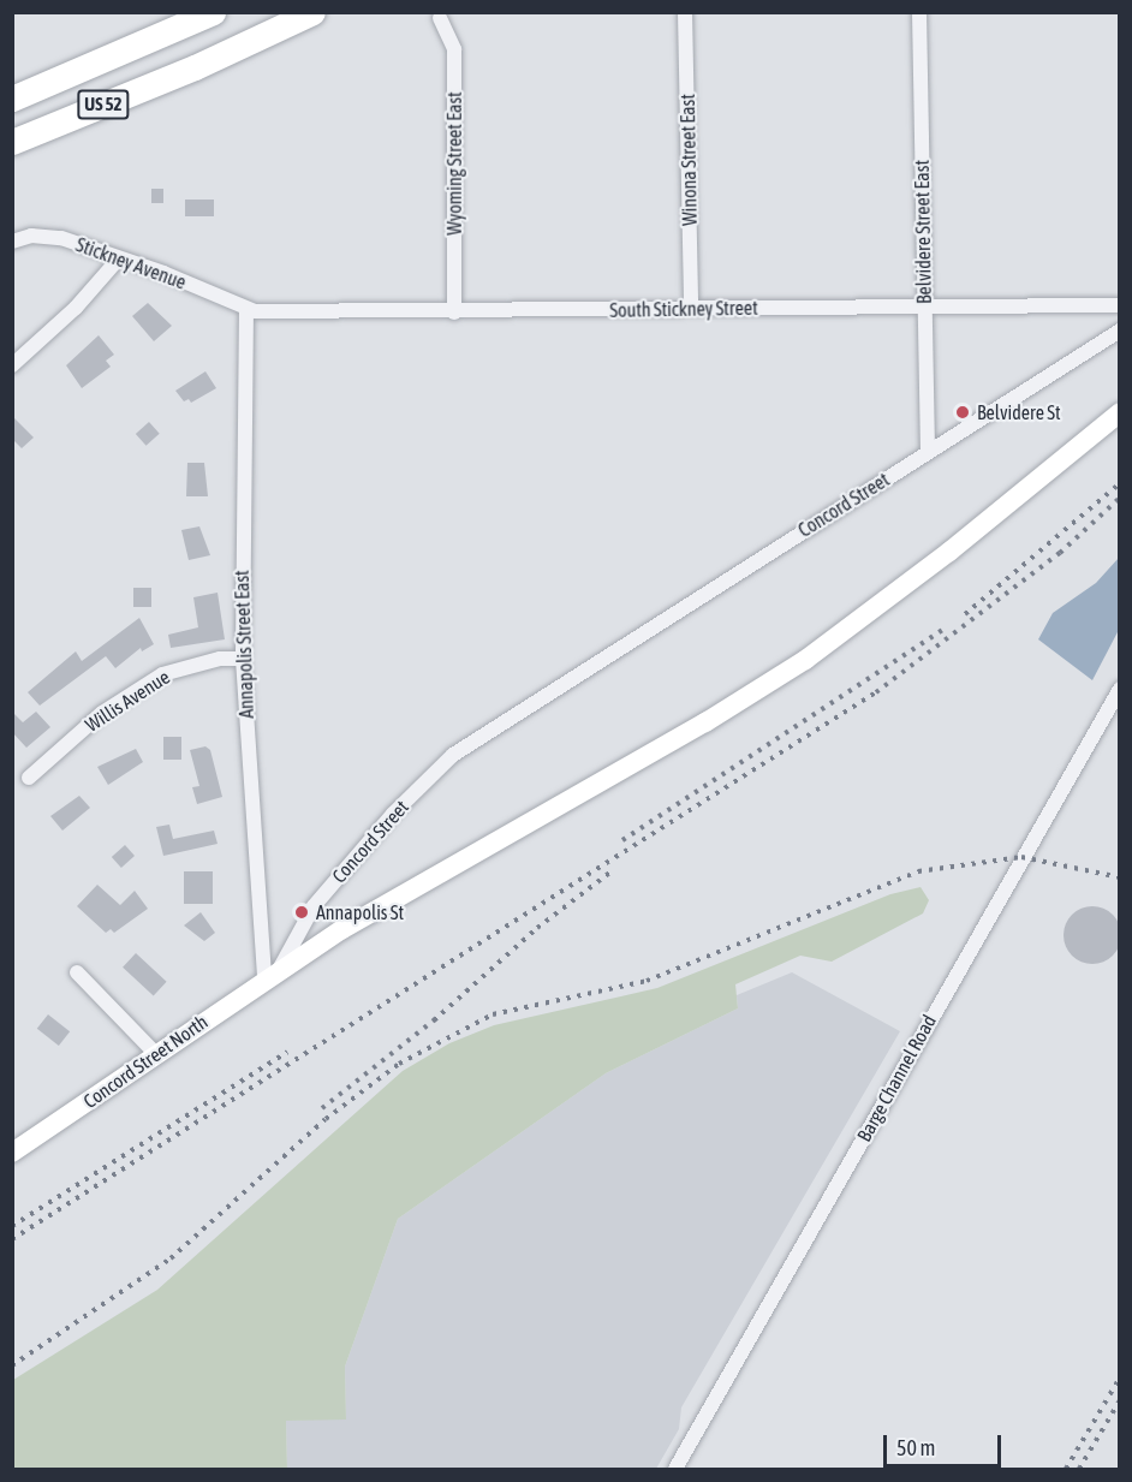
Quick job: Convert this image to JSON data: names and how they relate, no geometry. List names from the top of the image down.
{
  "streets": {
    "highway": ["US 52"],
    "main road": ["Concord Street North"],
    "street": [
      "Winona Street East",
      "Wyoming Street East",
      "Belvidere Street East",
      "Stickney Avenue",
      "South Stickney Street",
      "Concord Street",
      "Annapolis Street East",
      "Willis Avenue",
      "Barge Channel Road"
    ]
  },
  "crossings": [
    ["Winona Street East", "South Stickney Street"],
    ["Wyoming Street East", "South Stickney Street"],
    ["Belvidere Street East", "South Stickney Street"],
    ["Belvidere Street East", "Concord Street"],
    ["Stickney Avenue", "South Stickney Street"],
    ["Stickney Avenue", "Annapolis Street East"],
    ["South Stickney Street", "Annapolis Street East"],
    ["Concord Street", "Annapolis Street East"],
    ["Concord Street", "Concord Street North"],
    ["Annapolis Street East", "Willis Avenue"],
    ["Annapolis Street East", "Concord Street North"]
  ],
  "places": ["Belvidere St", "Annapolis St"],
  "scale_bar": "50 m"
}
